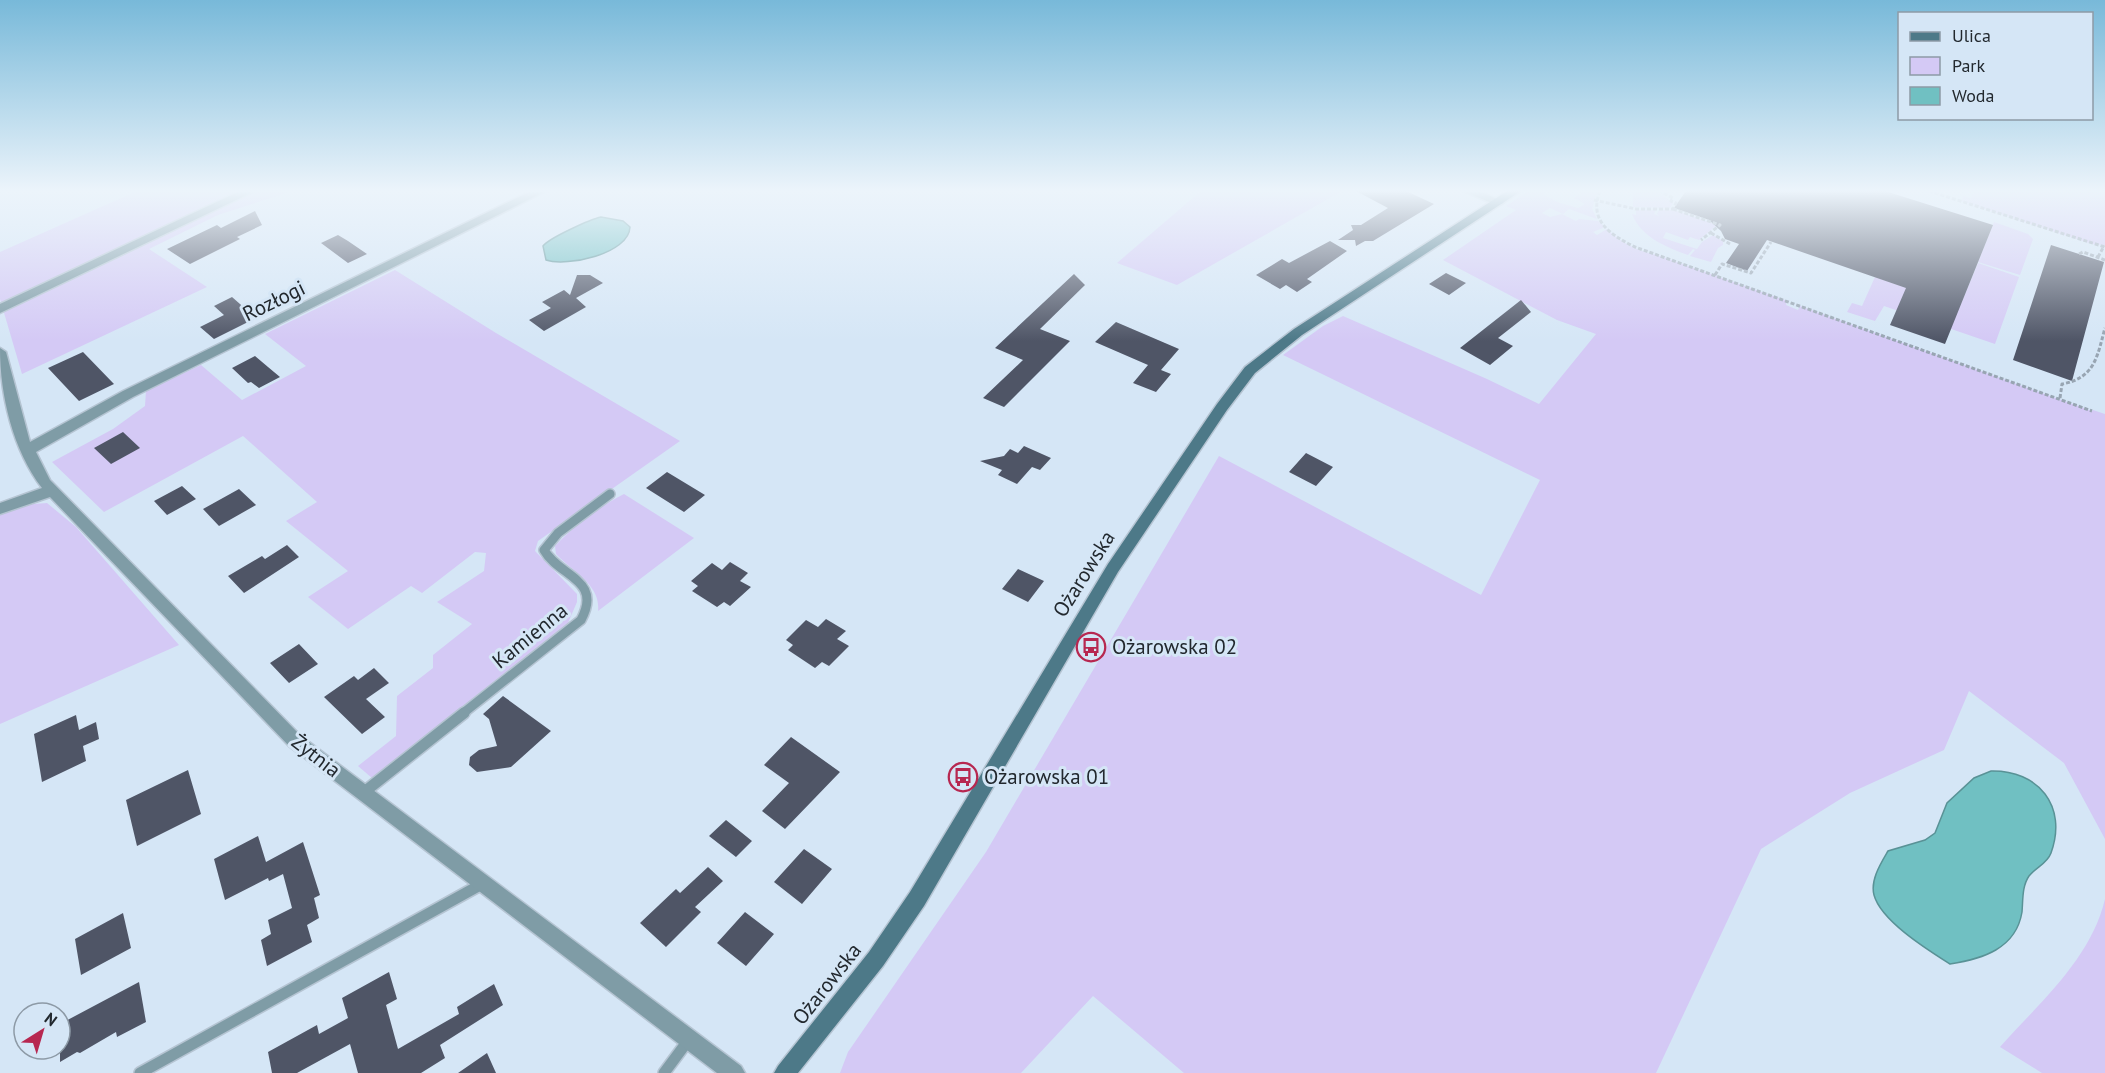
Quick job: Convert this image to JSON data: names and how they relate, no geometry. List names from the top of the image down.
{
  "streets": {
    "main road": ["Ożarowska"],
    "street": ["Rozłogi", "Żytnia"],
    "lane": ["Kamienna"]
  },
  "crossings": [
    ["Rozłogi", "Żytnia"],
    ["Kamienna", "Żytnia"]
  ],
  "places": {
    "bus stop": ["Ożarowska 02", "Ożarowska 01"]
  },
  "legend": ["Ulica", "Park", "Woda"],
  "north": "top right"
}
